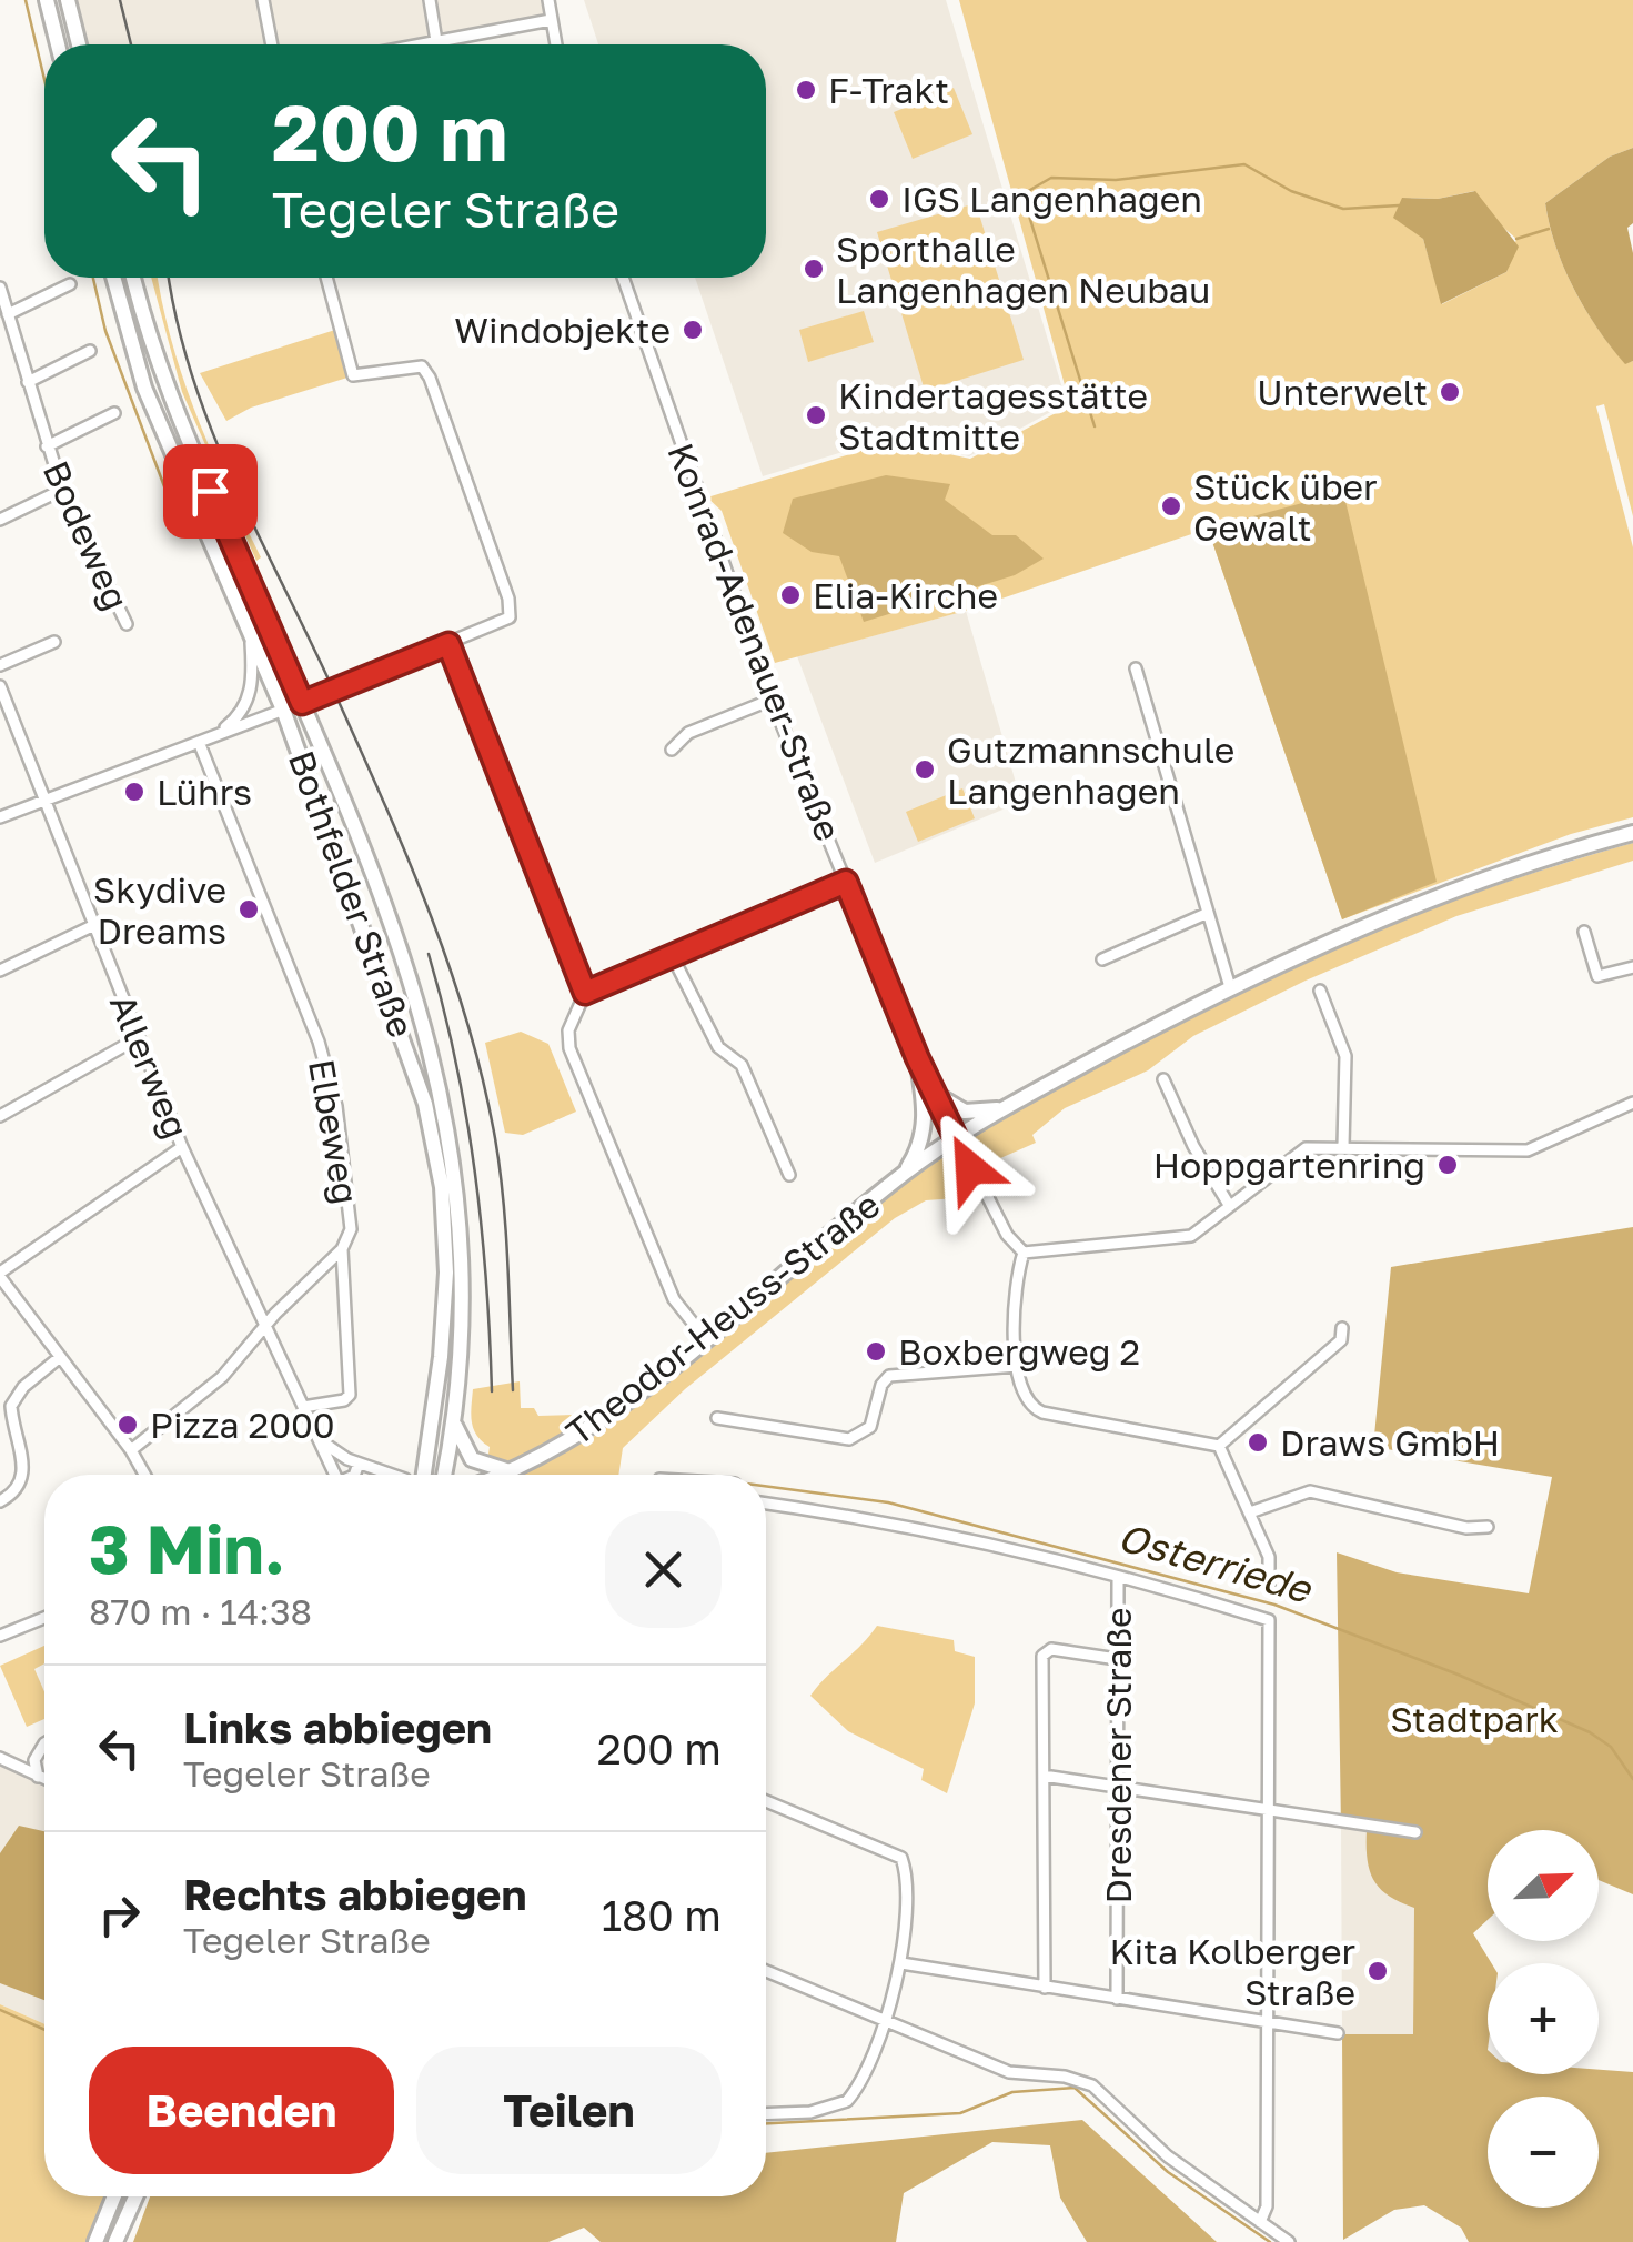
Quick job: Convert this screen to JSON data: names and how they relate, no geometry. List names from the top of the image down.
{
  "streets": {
    "main road": ["Bothfelder Straße", "Theodor-Heuss-Straße"],
    "street": [
      "Bodeweg",
      "Konrad-Adenauer-Straße",
      "Allerweg",
      "Elbeweg",
      "Dresdener Straße"
    ]
  },
  "crossings": [
    ["Konrad-Adenauer-Straße", "Theodor-Heuss-Straße"],
    ["Allerweg", "Elbeweg"]
  ],
  "water": ["Osterriede"],
  "parks": ["Stadtpark"],
  "places": [
    "F-Trakt",
    "IGS Langenhagen",
    "Sporthalle Langenhagen Neubau",
    "Windobjekte",
    "Unterwelt",
    "Kindertagesstätte Stadtmitte",
    "Stück über Gewalt",
    "Elia-Kirche",
    "Gutzmannschule Langenhagen",
    "Lührs",
    "Skydive Dreams",
    "Hoppgartenring",
    "Boxbergweg 2",
    "Pizza 2000",
    "Draws GmbH",
    "Kita Kolberger Straße"
  ],
  "north": "top right",
  "page": {
    "turn": ["200 m", "Tegeler Straße"],
    "heading": ["3 Min.", "870 m · 14:38"],
    "list": [
      {
        "name": "Links abbiegen",
        "note": "Tegeler Straße",
        "value": "200 m"
      },
      {
        "name": "Rechts abbiegen",
        "note": "Tegeler Straße",
        "value": "180 m"
      }
    ],
    "map_buttons": ["+", "−"],
    "buttons": ["Beenden", "Teilen"]
  }
}
